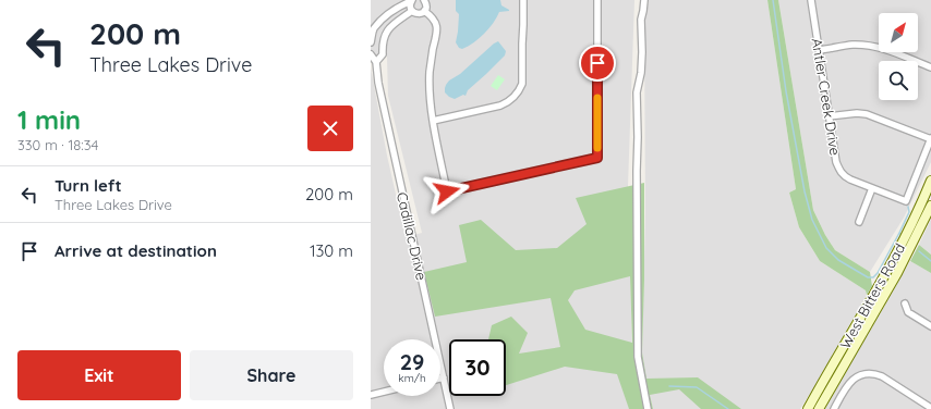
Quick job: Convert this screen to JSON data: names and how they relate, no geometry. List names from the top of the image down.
{
  "streets": {
    "main road": ["West Bitters Road"],
    "street": ["Antler Creek Drive", "Cadillac Drive"]
  },
  "north": "top right",
  "page": {
    "turn": ["200 m", "Three Lakes Drive"],
    "heading": ["1 min", "330 m · 18:34"],
    "list": [
      {
        "name": "Turn left",
        "note": "Three Lakes Drive",
        "value": "200 m"
      },
      {
        "name": "Arrive at destination",
        "value": "130 m"
      }
    ],
    "speed": "29 km/h",
    "limit": "30",
    "buttons": ["Exit", "Share"]
  }
}
